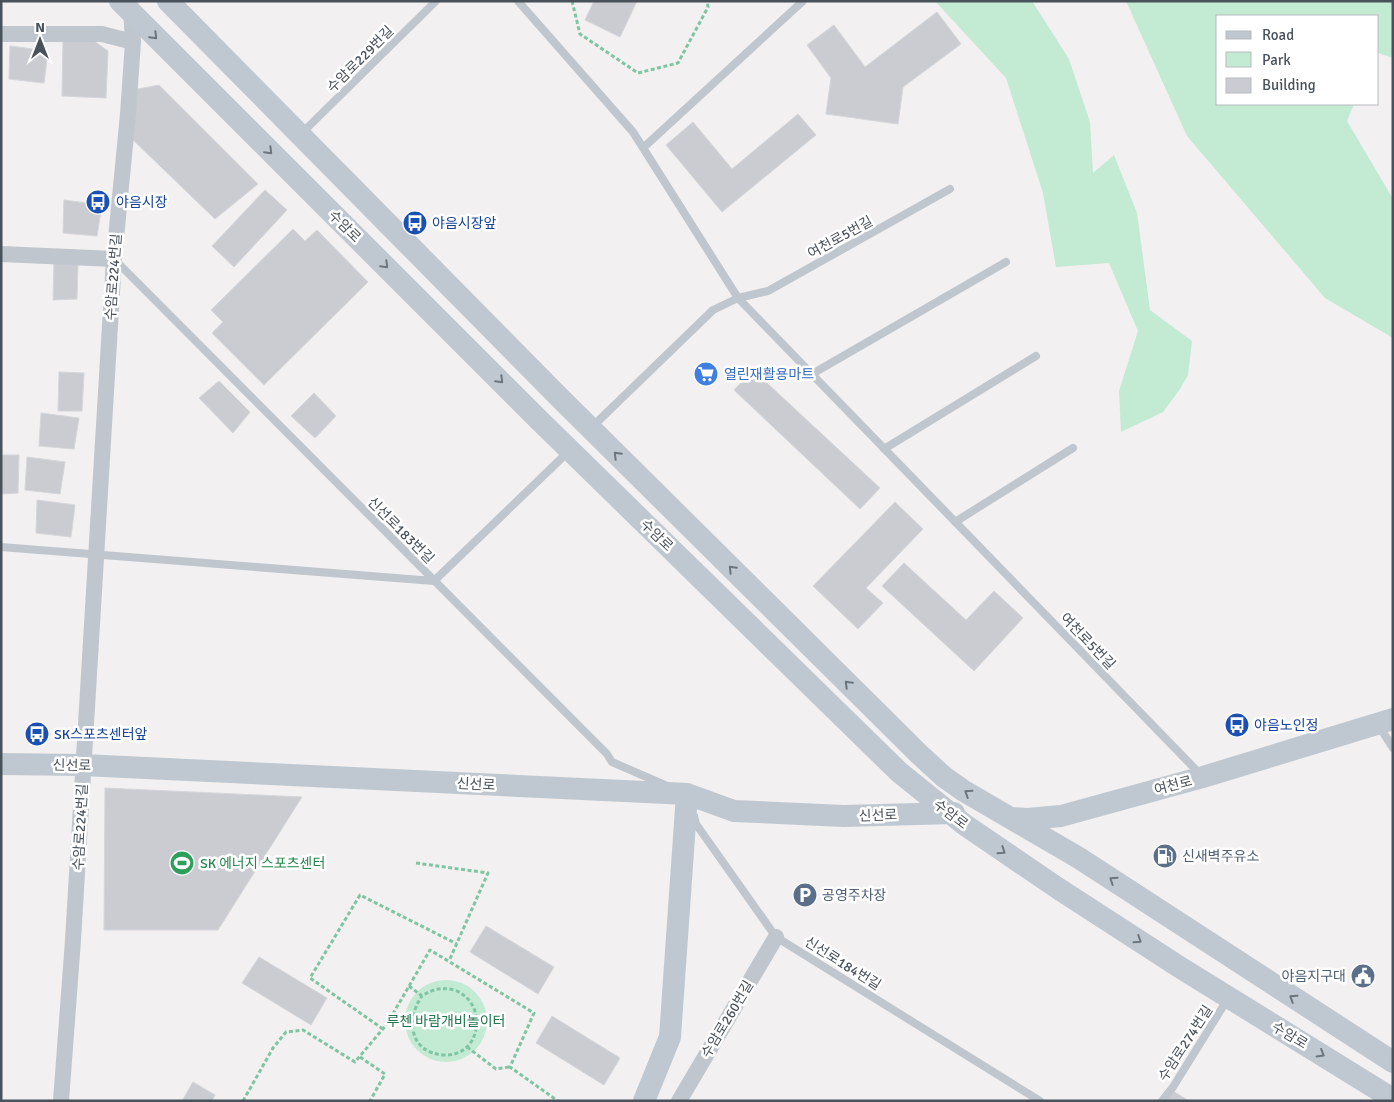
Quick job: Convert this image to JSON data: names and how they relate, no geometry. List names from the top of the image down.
{
  "streets": {
    "main road": ["수암로", "신선로", "여천로"],
    "street": ["수암로224번길", "수암로260번길"],
    "lane": [
      "수암로229번길",
      "여천로5번길",
      "신선로183번길",
      "신선로184번길",
      "수암로274번길"
    ]
  },
  "crossings": [
    ["수암로229번길", "수암로"],
    ["수암로", "수암로224번길"],
    ["수암로", "신선로"],
    ["수암로", "여천로"],
    ["수암로", "수암로274번길"],
    ["여천로5번길", "여천로"],
    ["수암로224번길", "신선로183번길"],
    ["수암로224번길", "신선로"],
    ["신선로183번길", "신선로"],
    ["신선로183번길", "신선로184번길"],
    ["신선로", "여천로"],
    ["신선로", "신선로184번길"],
    ["신선로184번길", "수암로260번길"]
  ],
  "parks": ["루첸 바람개비놀이터"],
  "places": {
    "bus stop": [
      "야음시장",
      "야음시장앞",
      "야음노인정",
      "SK스포츠센터앞"
    ],
    "supermarket": ["열린재활용마트"],
    "fuel station": ["신새벽주유소"],
    "sports": ["SK 에너지 스포츠센터"],
    "parking": ["공영주차장"],
    "public building": ["야음지구대"]
  },
  "legend": ["Road", "Park", "Building"],
  "north": "top"
}
